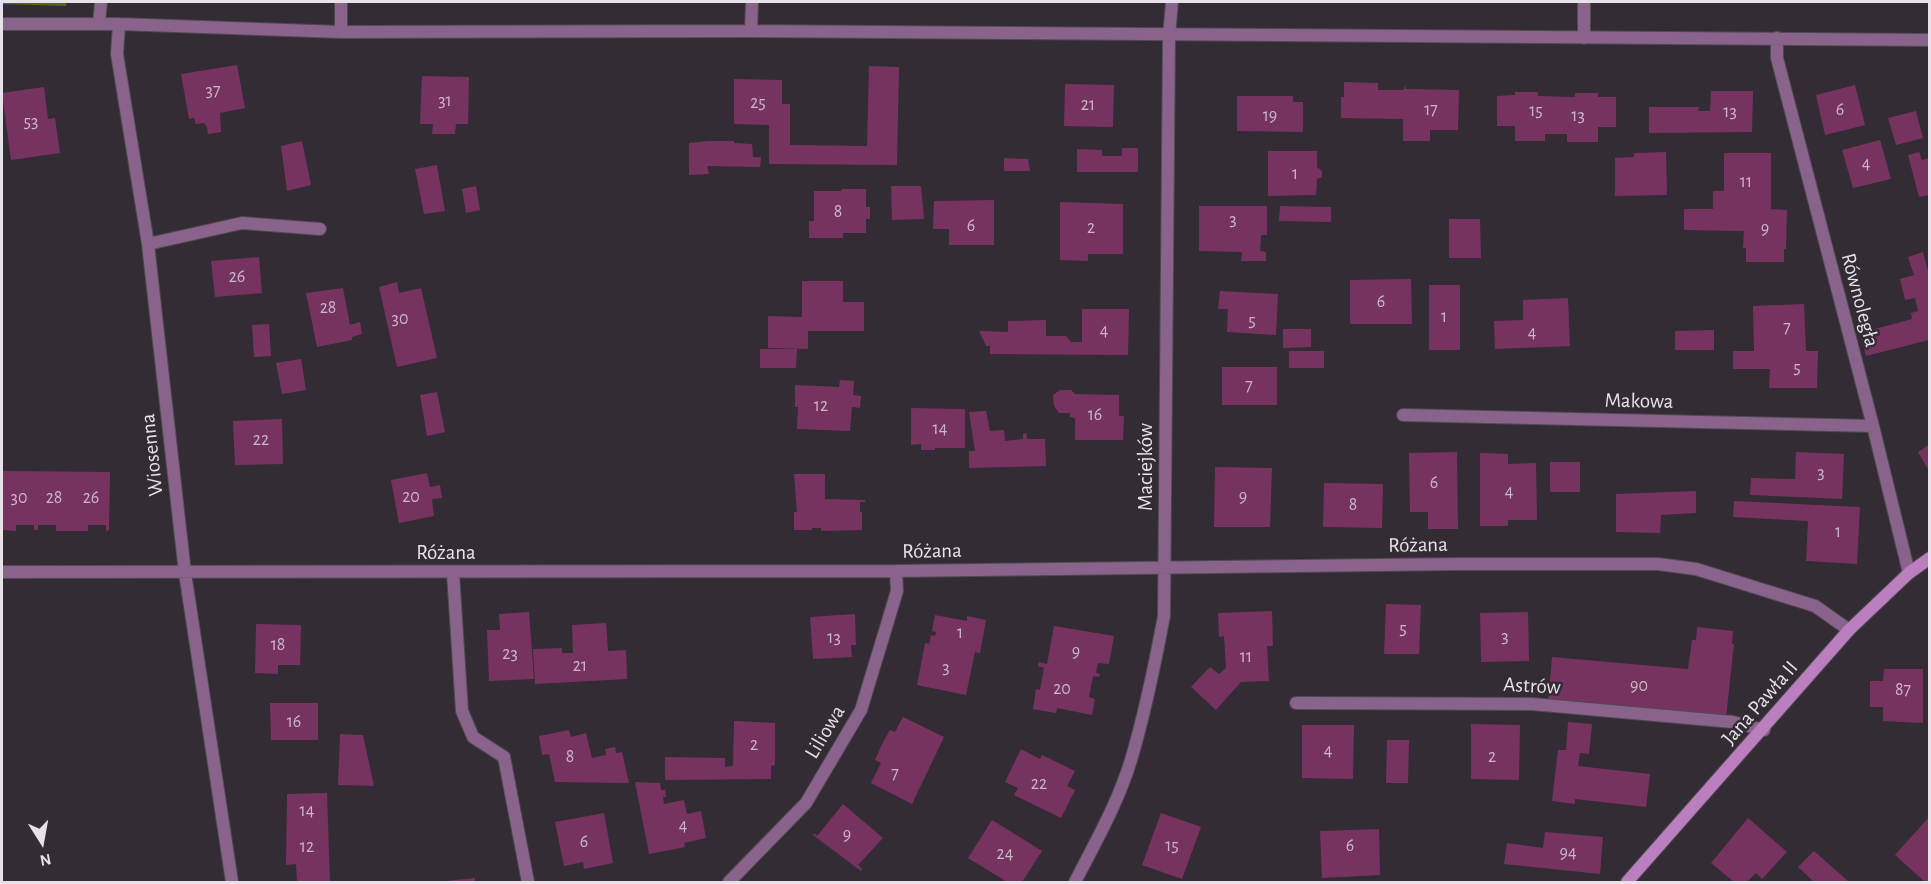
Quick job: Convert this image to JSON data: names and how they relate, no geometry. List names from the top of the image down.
{
  "streets": {
    "street": [
      "Równoległa",
      "Makowa",
      "Wiosenna",
      "Maciejków",
      "Różana",
      "Astrów",
      "Jana Pawła II",
      "Liliowa"
    ]
  },
  "crossings": [
    ["Równoległa", "Makowa"],
    ["Równoległa", "Jana Pawła II"],
    ["Wiosenna", "Różana"],
    ["Maciejków", "Różana"],
    ["Różana", "Jana Pawła II"],
    ["Różana", "Liliowa"],
    ["Astrów", "Jana Pawła II"]
  ],
  "house_numbers": [
    "37",
    "31",
    "25",
    "21",
    "17",
    "6",
    "15",
    "13",
    "19",
    "13",
    "53",
    "4",
    "1",
    "11",
    "8",
    "3",
    "6",
    "2",
    "9",
    "26",
    "6",
    "28",
    "1",
    "30",
    "5",
    "7",
    "4",
    "4",
    "5",
    "7",
    "12",
    "16",
    "14",
    "22",
    "3",
    "6",
    "4",
    "20",
    "9",
    "30",
    "28",
    "26",
    "8",
    "1",
    "5",
    "1",
    "3",
    "13",
    "18",
    "9",
    "23",
    "11",
    "21",
    "3",
    "90",
    "20",
    "87",
    "16",
    "2",
    "4",
    "8",
    "2",
    "7",
    "22",
    "14",
    "4",
    "9",
    "6",
    "15",
    "6",
    "12",
    "94",
    "24"
  ],
  "north": "bottom"
}
